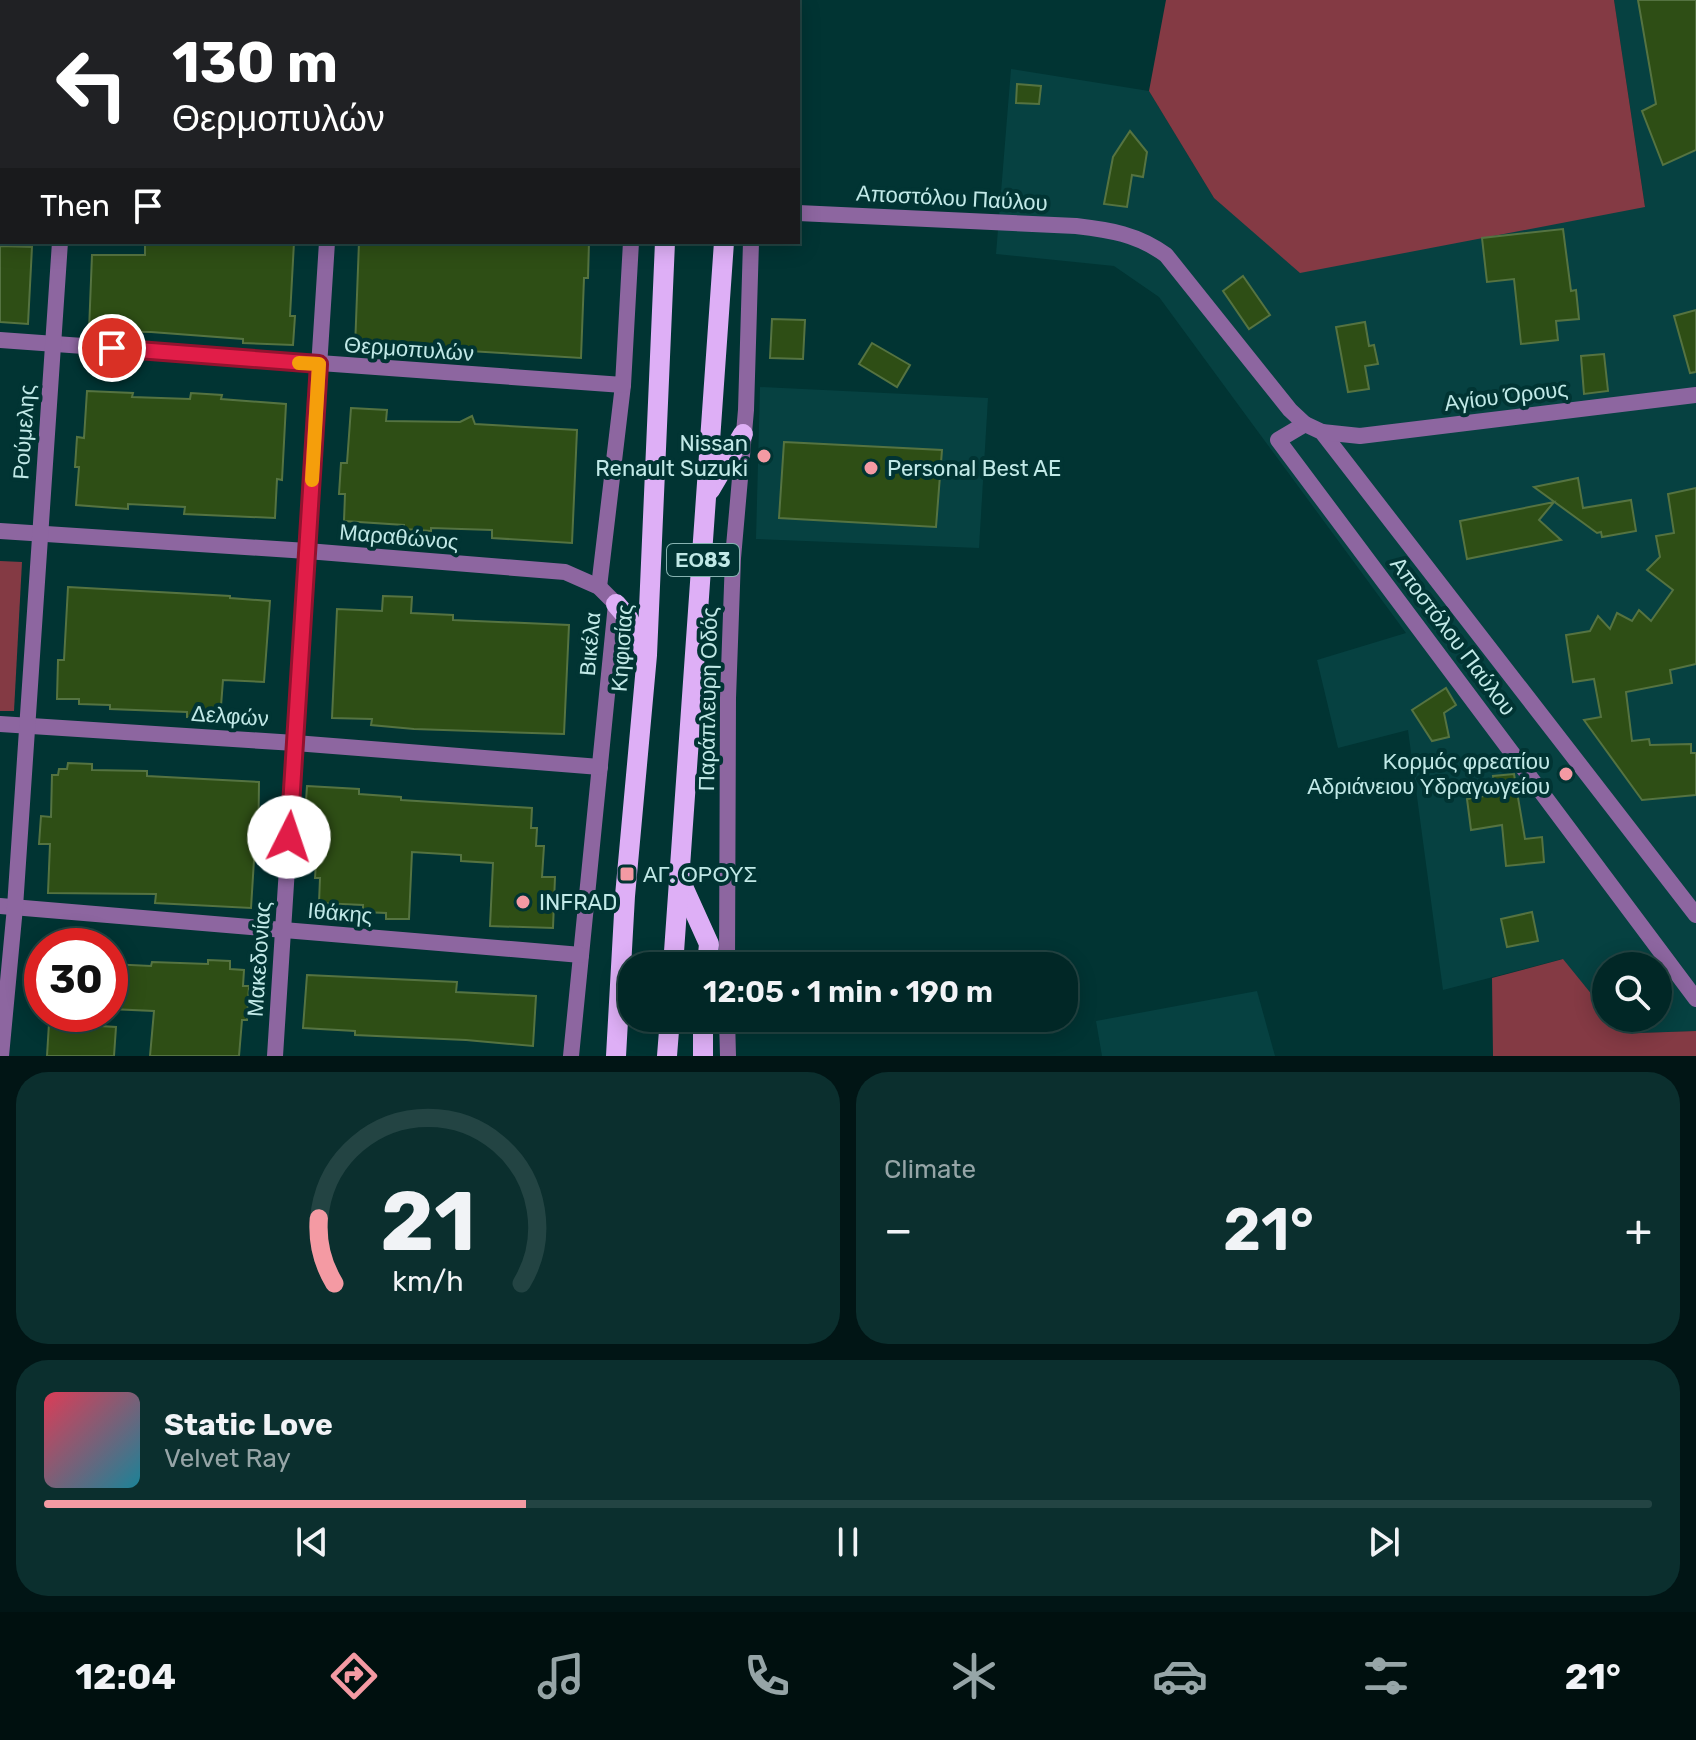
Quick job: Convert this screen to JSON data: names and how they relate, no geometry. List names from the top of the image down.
{
  "streets": {
    "main road": ["ΕΟ83", "Κηφισίας"],
    "street": [
      "Αποστόλου Παύλου",
      "Θερμοπυλών",
      "Αγίου Όρους",
      "Ρούμελης",
      "Μαραθώνος",
      "Βικέλα",
      "Παράπλευρη Οδός",
      "Δελφών",
      "Ιθάκης",
      "Μακεδονίας"
    ]
  },
  "crossings": [
    ["Αποστόλου Παύλου", "Αγίου Όρους"],
    ["Θερμοπυλών", "Ρούμελης"],
    ["Θερμοπυλών", "Βικέλα"],
    ["Θερμοπυλών", "Μακεδονίας"],
    ["Ρούμελης", "Μαραθώνος"],
    ["Ρούμελης", "Δελφών"],
    ["Ρούμελης", "Ιθάκης"],
    ["Μαραθώνος", "Βικέλα"],
    ["Μαραθώνος", "Μακεδονίας"],
    ["Βικέλα", "Δελφών"],
    ["Βικέλα", "Ιθάκης"],
    ["Δελφών", "Μακεδονίας"],
    ["Ιθάκης", "Μακεδονίας"]
  ],
  "places": {
    "other": [
      "Nissan Renault Suzuki",
      "Personal Best AE",
      "Κορμός φρεατίου Αδριάνειου Υδραγωγείου",
      "INFRAD"
    ],
    "transit": ["ΑΓ. ΟΡΟΥΣ"]
  },
  "page": {
    "turn": ["130 m", "Θερμοπυλών"],
    "then": "Then",
    "limit": "30",
    "trip": "12:05 · 1 min · 190 m",
    "tile": "Climate",
    "heat": ["−", "21°", "+"],
    "song": ["Static Love", "Velvet Ray"],
    "tabs": ["12:04", "21°"],
    "gauge": ["21", "km/h"]
  }
}
